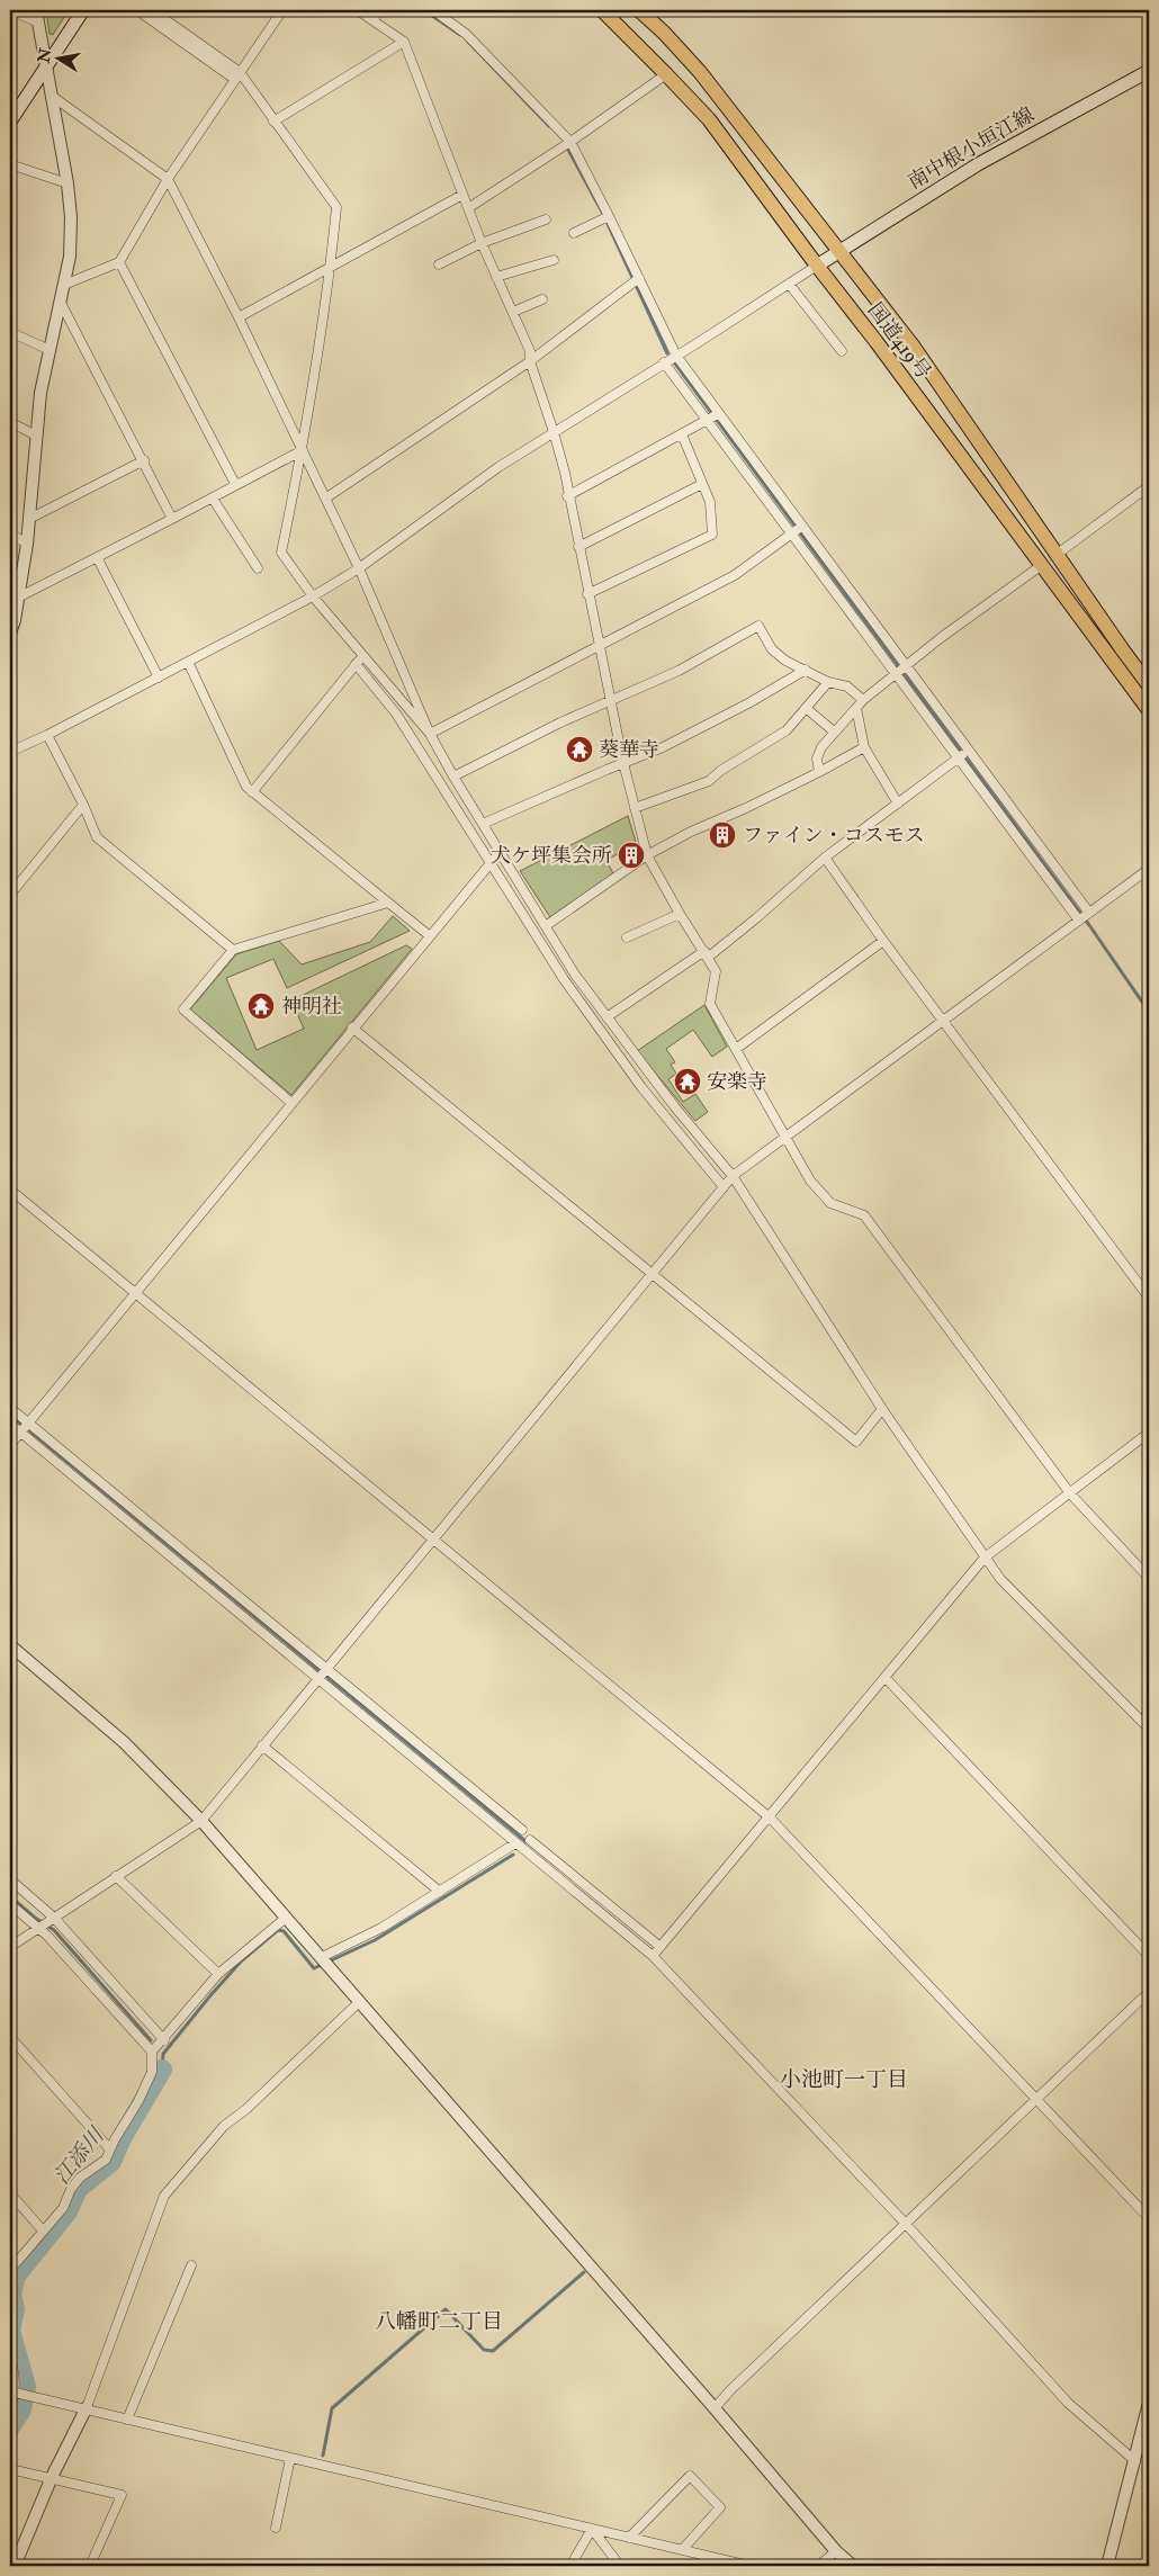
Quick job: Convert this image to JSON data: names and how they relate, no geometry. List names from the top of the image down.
{
  "streets": {
    "highway": ["国道419号"],
    "main road": ["南中根小垣江線"]
  },
  "crossings": [
    ["南中根小垣江線", "国道419号"]
  ],
  "districts": ["小池町一丁目", "八幡町二丁目"],
  "water": ["江添川"],
  "places": {
    "temple": ["葵華寺", "神明社", "安楽寺"],
    "building": ["ファイン・コスモス", "犬ケ坪集会所"]
  },
  "north": "left"
}
